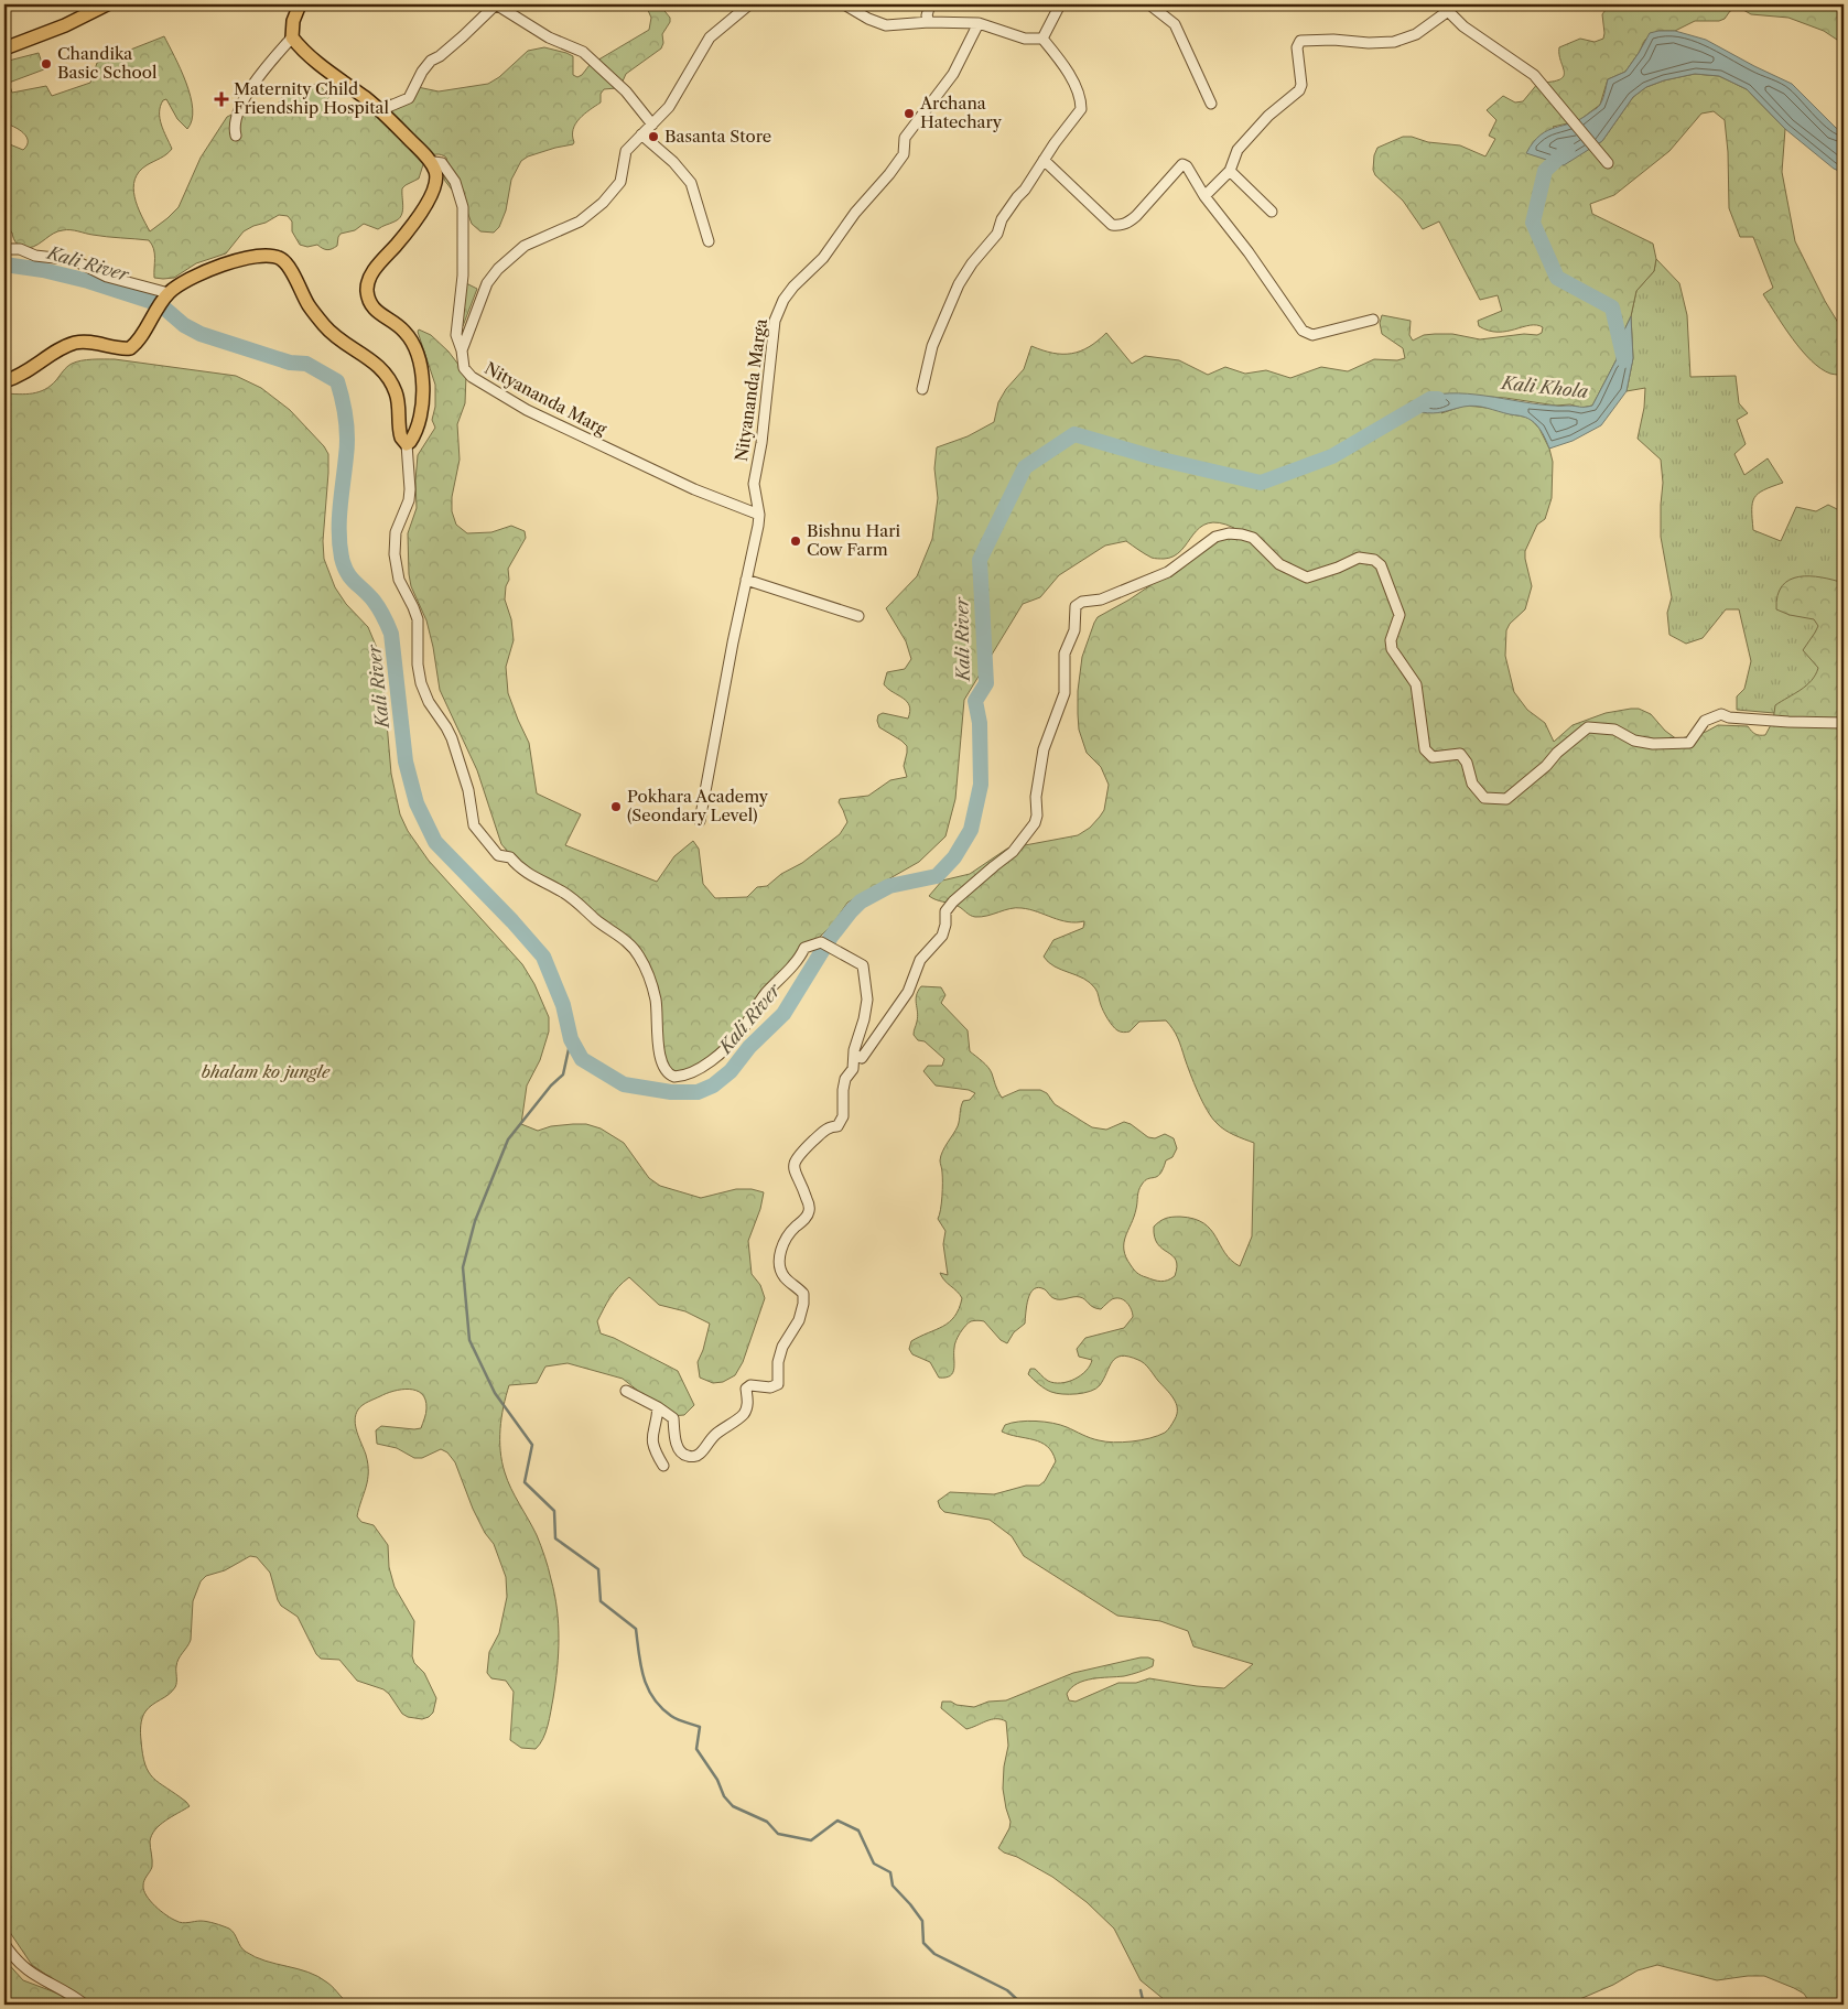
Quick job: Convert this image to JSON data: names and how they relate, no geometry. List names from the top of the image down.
{
  "streets": {
    "street": ["Nityananda Marga", "Nityananda Marg"]
  },
  "crossings": [
    ["Nityananda Marga", "Nityananda Marg"]
  ],
  "water": ["Kali River", "Kali Khola"],
  "parks": ["bhalam ko jungle"],
  "places": {
    "other": [
      "Chandika Basic School",
      "Archana Hatechary",
      "Basanta Store",
      "Bishnu Hari Cow Farm",
      "Pokhara Academy (Seondary Level)"
    ],
    "health": ["Maternity Child Friendship Hospital"]
  }
}
